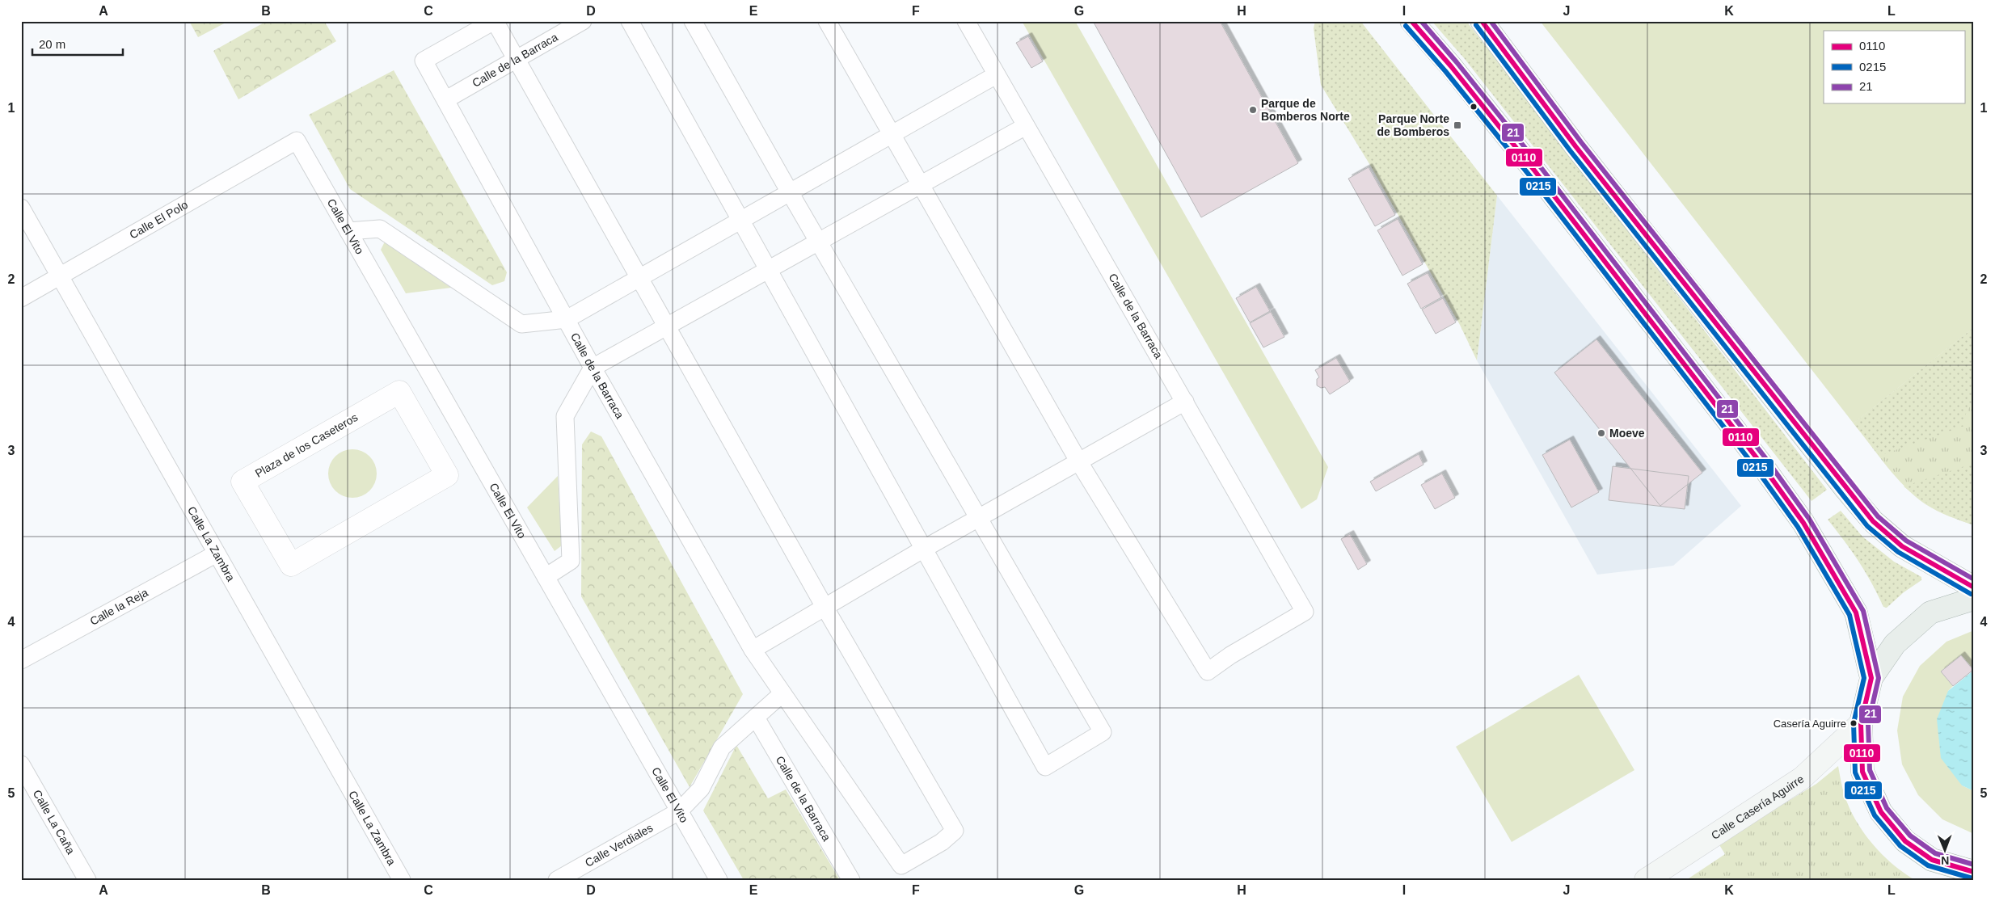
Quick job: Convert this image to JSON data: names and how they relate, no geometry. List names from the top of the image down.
{
  "streets": {
    "main road": ["Calle Casería Aguirre"],
    "street": ["Plaza de los Caseteros"],
    "lane": [
      "Calle de la Barraca",
      "Calle El Polo",
      "Calle El Vito",
      "Calle La Zambra",
      "Calle la Reja",
      "Calle La Caña",
      "Calle Verdiales"
    ]
  },
  "crossings": [
    ["Calle de la Barraca", "Calle Verdiales"],
    ["Calle El Polo", "Calle El Vito"],
    ["Calle El Polo", "Calle La Zambra"],
    ["Calle El Vito", "Calle Verdiales"],
    ["Calle La Zambra", "Calle la Reja"]
  ],
  "places": {
    "other": ["Parque de Bomberos Norte", "Moeve", "Casería Aguirre"],
    "transit": ["Parque Norte de Bomberos"]
  },
  "lines": ["transit line 0110", "transit line 21", "transit line 0215"],
  "legend": ["0110", "0215", "21"],
  "scale_bar": "20 m",
  "north": "bottom",
  "grid": {
    "columns": [
      "A",
      "B",
      "C",
      "D",
      "E",
      "F",
      "G",
      "H",
      "I",
      "J",
      "K",
      "L"
    ],
    "rows": [
      "1",
      "2",
      "3",
      "4",
      "5"
    ]
  }
}
